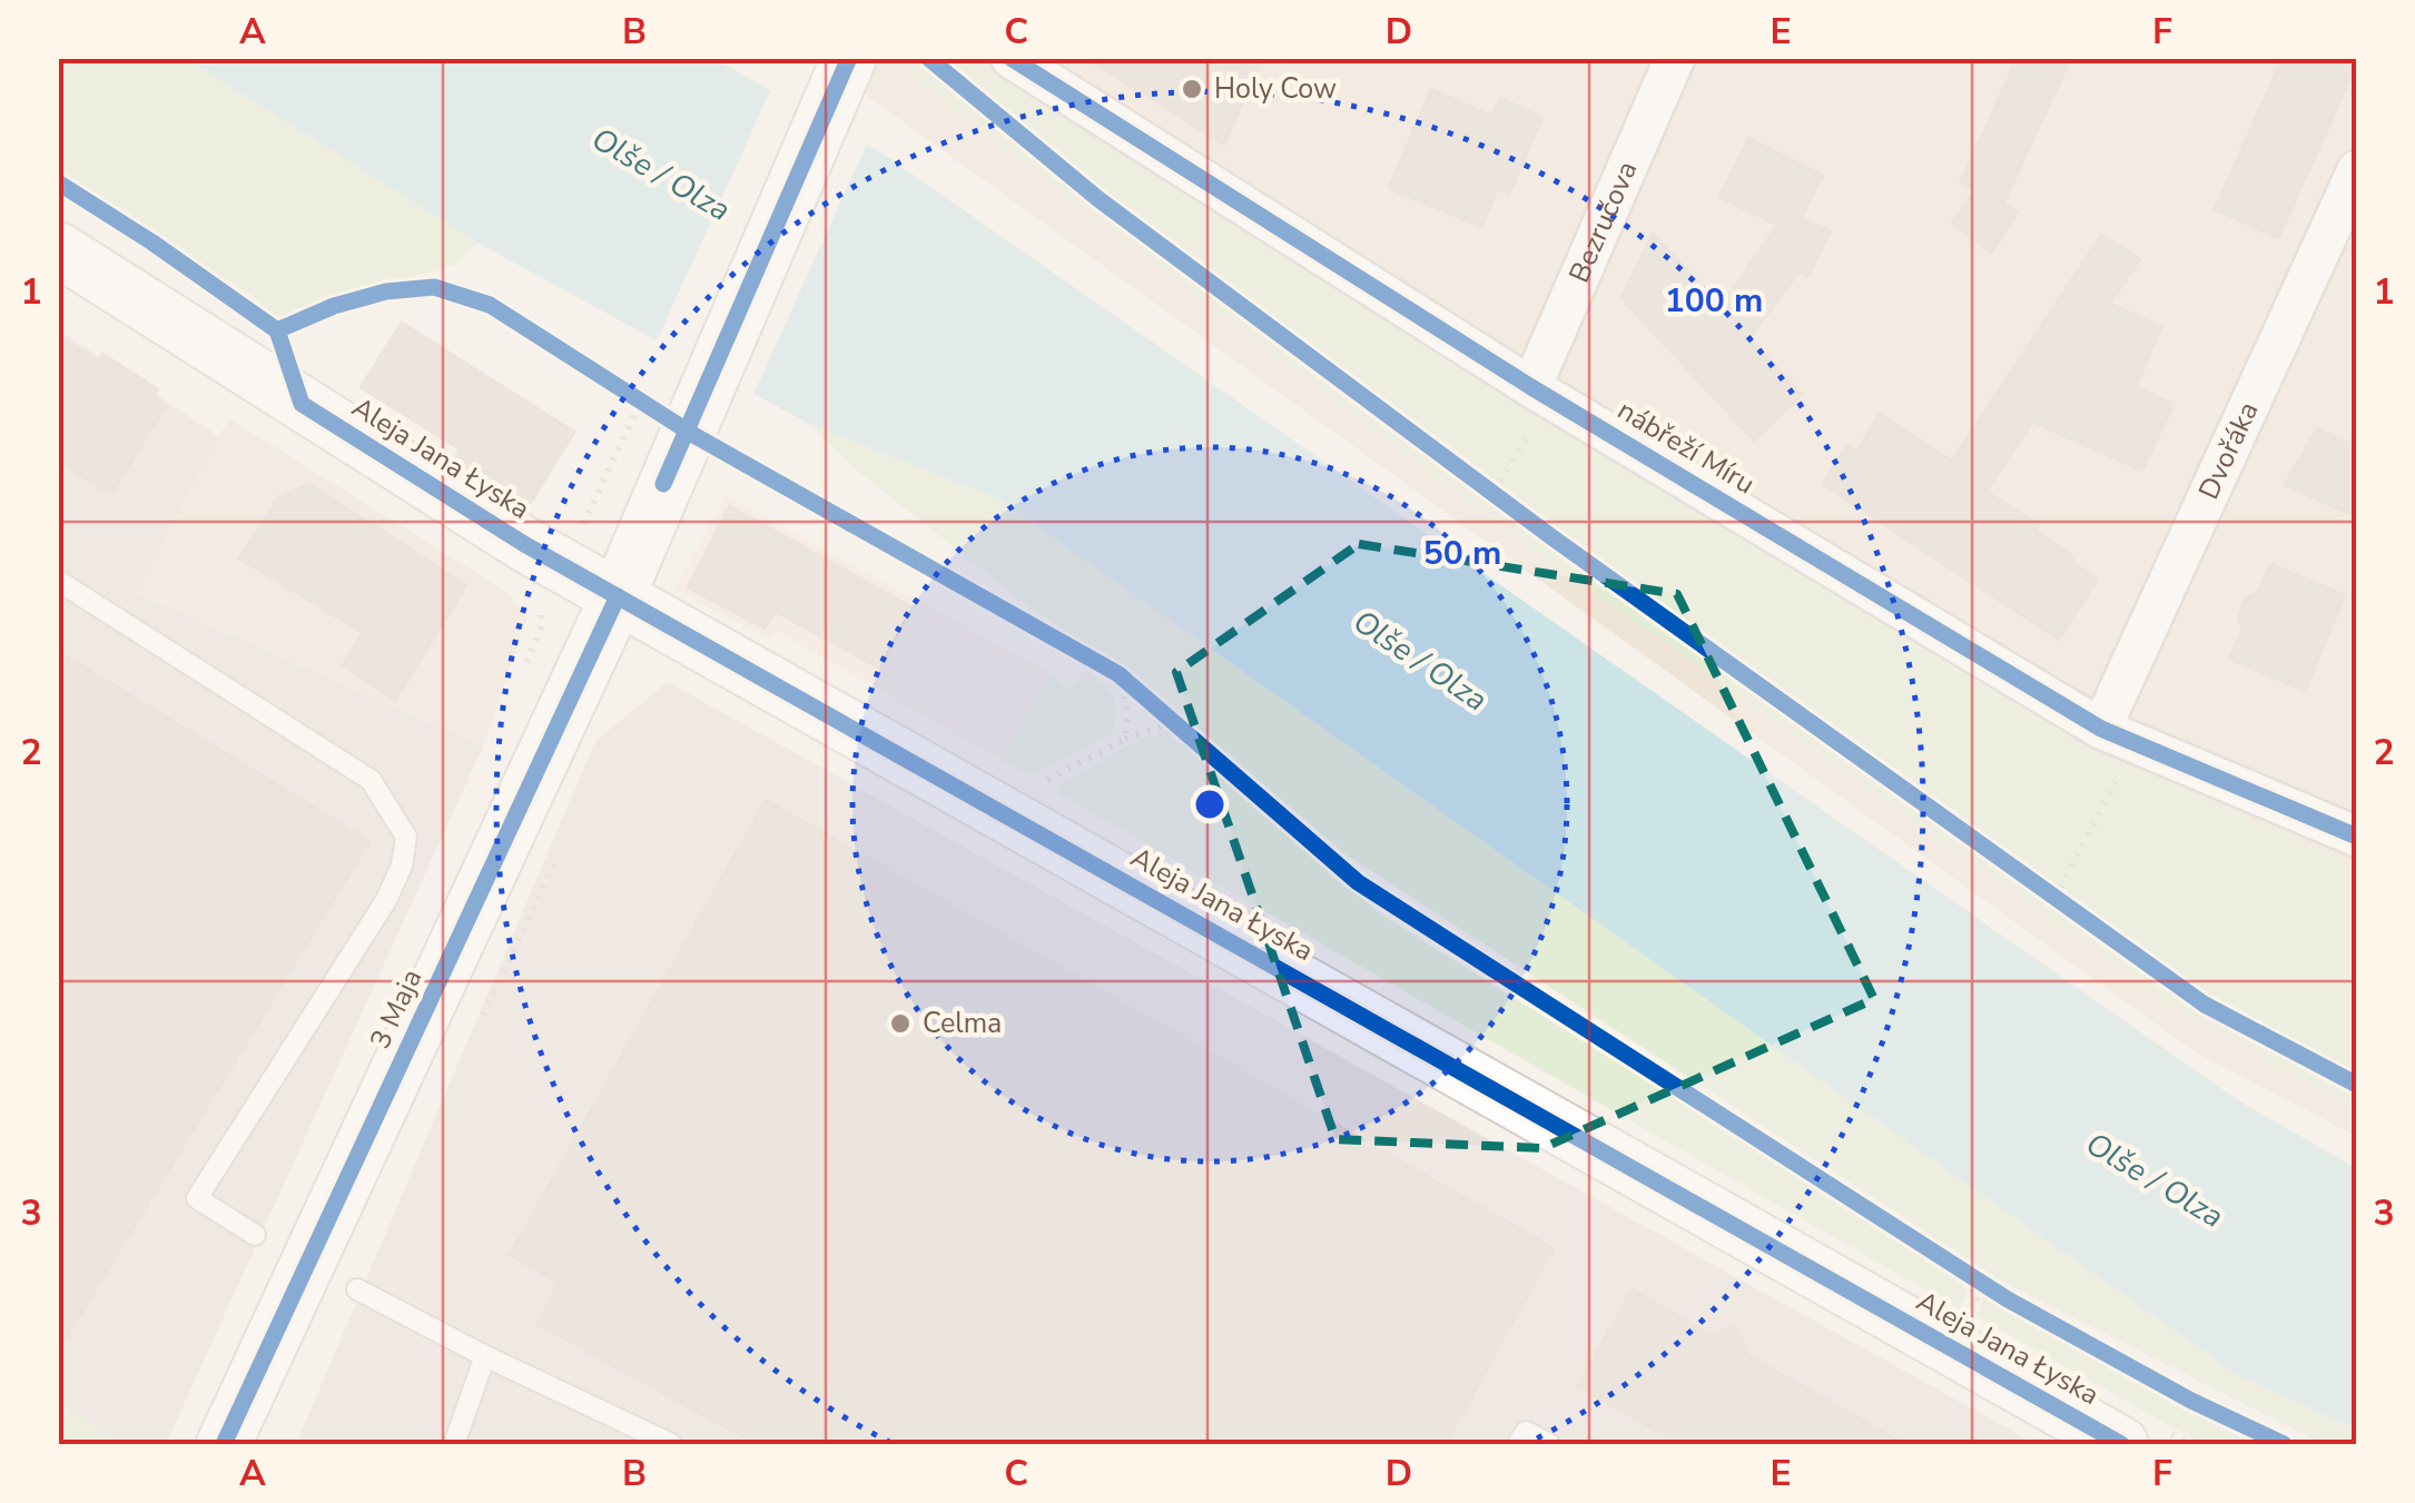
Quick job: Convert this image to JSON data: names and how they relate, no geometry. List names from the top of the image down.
{
  "streets": {
    "street": [
      "Bezručova",
      "nábřeží Míru",
      "Dvořáka",
      "Aleja Jana Łyska",
      "3 Maja"
    ]
  },
  "crossings": [
    ["Bezručova", "nábřeží Míru"],
    ["nábřeží Míru", "Dvořáka"],
    ["Aleja Jana Łyska", "3 Maja"]
  ],
  "water": ["Olše / Olza"],
  "places": ["Holy Cow", "Celma"],
  "grid": {
    "columns": [
      "A",
      "B",
      "C",
      "D",
      "E",
      "F"
    ],
    "rows": ["1", "2", "3"]
  },
  "rings": ["100 m", "50 m"]
}
